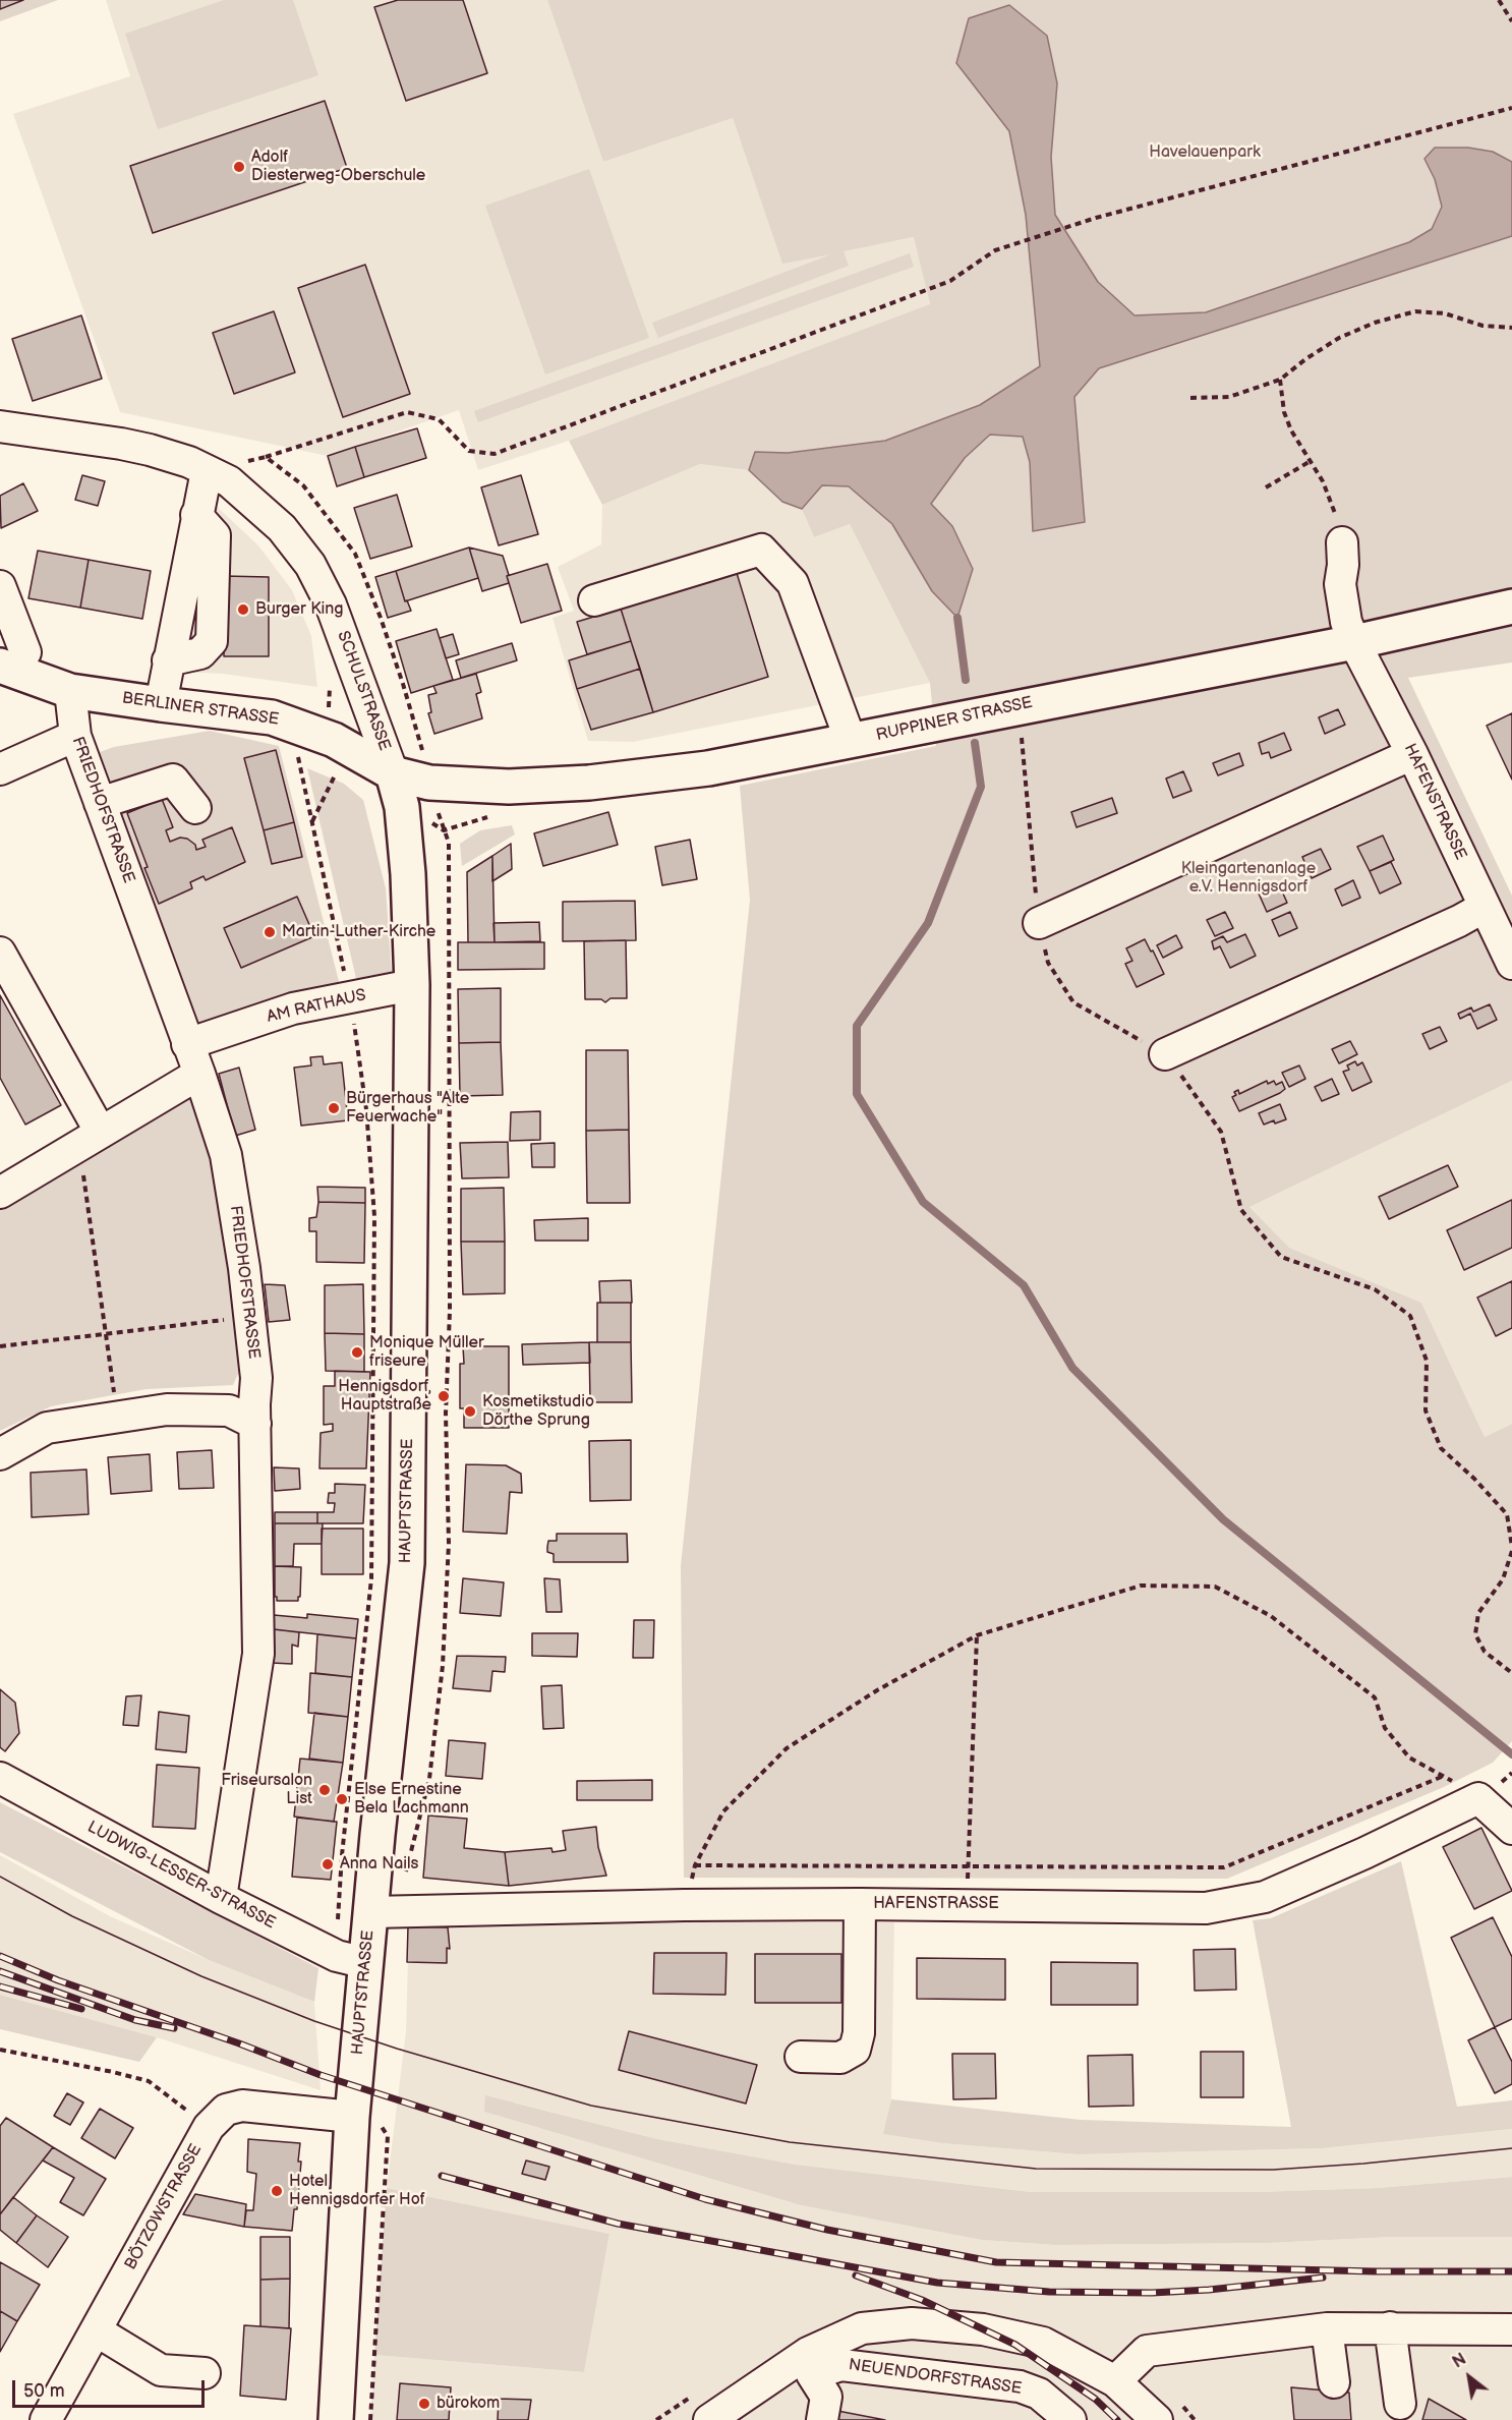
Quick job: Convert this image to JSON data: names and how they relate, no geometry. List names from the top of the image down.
{
  "streets": {
    "main road": ["BERLINER STRASSE", "RUPPINER STRASSE", "HAUPTSTRASSE"],
    "street": [
      "SCHULSTRASSE",
      "HAFENSTRASSE",
      "FRIEDHOFSTRASSE",
      "AM RATHAUS",
      "LUDWIG-LESSER-STRASSE",
      "BÖTZOWSTRASSE",
      "NEUENDORFSTRASSE"
    ]
  },
  "crossings": [
    ["SCHULSTRASSE", "BERLINER STRASSE"],
    ["SCHULSTRASSE", "RUPPINER STRASSE"],
    ["SCHULSTRASSE", "HAUPTSTRASSE"],
    ["BERLINER STRASSE", "RUPPINER STRASSE"],
    ["BERLINER STRASSE", "FRIEDHOFSTRASSE"],
    ["BERLINER STRASSE", "HAUPTSTRASSE"],
    ["RUPPINER STRASSE", "HAFENSTRASSE"],
    ["RUPPINER STRASSE", "HAUPTSTRASSE"],
    ["HAFENSTRASSE", "HAUPTSTRASSE"],
    ["FRIEDHOFSTRASSE", "AM RATHAUS"],
    ["FRIEDHOFSTRASSE", "LUDWIG-LESSER-STRASSE"],
    ["AM RATHAUS", "HAUPTSTRASSE"],
    ["HAUPTSTRASSE", "LUDWIG-LESSER-STRASSE"],
    ["HAUPTSTRASSE", "BÖTZOWSTRASSE"]
  ],
  "parks": ["Havelauenpark", "Kleingartenanlage e.V. Hennigsdorf"],
  "places": [
    "Adolf Diesterweg-Oberschule",
    "Burger King",
    "Martin-Luther-Kirche",
    "Bürgerhaus \"Alte Feuerwache\"",
    "Monique Müller friseure",
    "Hennigsdorf, Hauptstraße",
    "Kosmetikstudio Dörthe Sprung",
    "Friseursalon List",
    "Else Ernestine Bela Lachmann",
    "Anna Nails",
    "Hotel Hennigsdorfer Hof",
    "bürokom"
  ],
  "scale_bar": "50 m",
  "north": "top left"
}
